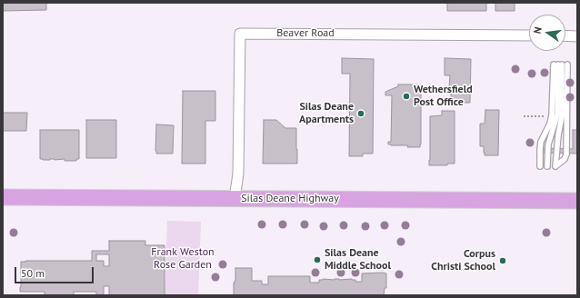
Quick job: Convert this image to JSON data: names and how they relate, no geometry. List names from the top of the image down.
{
  "streets": {
    "main road": ["Silas Deane Highway"],
    "street": ["Beaver Road"]
  },
  "crossings": [
    ["Beaver Road", "Silas Deane Highway"]
  ],
  "parks": ["Frank Weston Rose Garden"],
  "places": [
    "Wethersfield Post Office",
    "Silas Deane Apartments",
    "Silas Deane Middle School",
    "Corpus Christi School"
  ],
  "scale_bar": "50 m",
  "north": "left"
}
